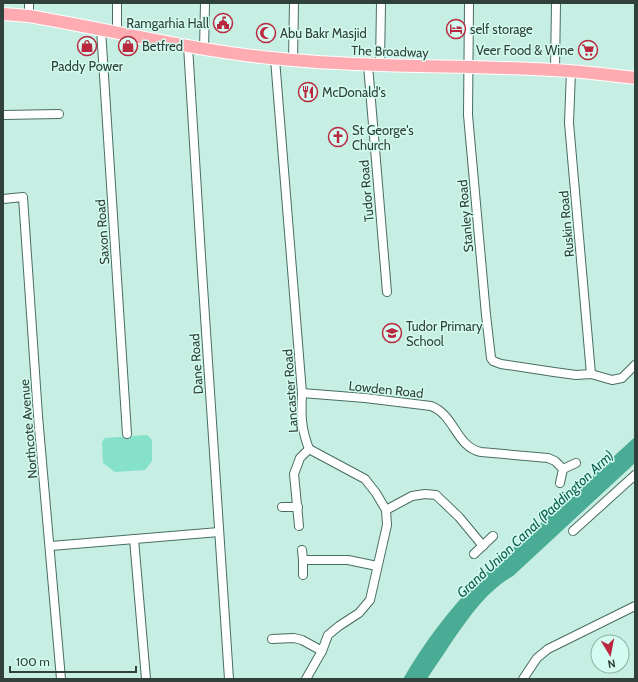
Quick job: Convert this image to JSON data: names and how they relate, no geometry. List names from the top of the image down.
{
  "streets": {
    "main road": ["The Broadway"],
    "street": [
      "Tudor Road",
      "Stanley Road",
      "Ruskin Road",
      "Saxon Road",
      "Dane Road",
      "Lowden Road",
      "Lancaster Road",
      "Northcote Avenue"
    ]
  },
  "crossings": [
    ["The Broadway", "Tudor Road"],
    ["The Broadway", "Stanley Road"],
    ["The Broadway", "Ruskin Road"],
    ["The Broadway", "Saxon Road"],
    ["The Broadway", "Dane Road"],
    ["The Broadway", "Lancaster Road"],
    ["Stanley Road", "Ruskin Road"],
    ["Lowden Road", "Lancaster Road"]
  ],
  "water": ["Grand Union Canal (Paddington Arm)"],
  "places": {
    "public building": ["Ramgarhia Hall"],
    "hotel": ["self storage"],
    "mosque": ["Abu Bakr Masjid"],
    "shop": ["Paddy Power", "Betfred"],
    "supermarket": ["Veer Food & Wine"],
    "restaurant": ["McDonald's"],
    "church": ["St George's Church"],
    "school or university": ["Tudor Primary School"]
  },
  "scale_bar": "100 m",
  "north": "bottom"
}
